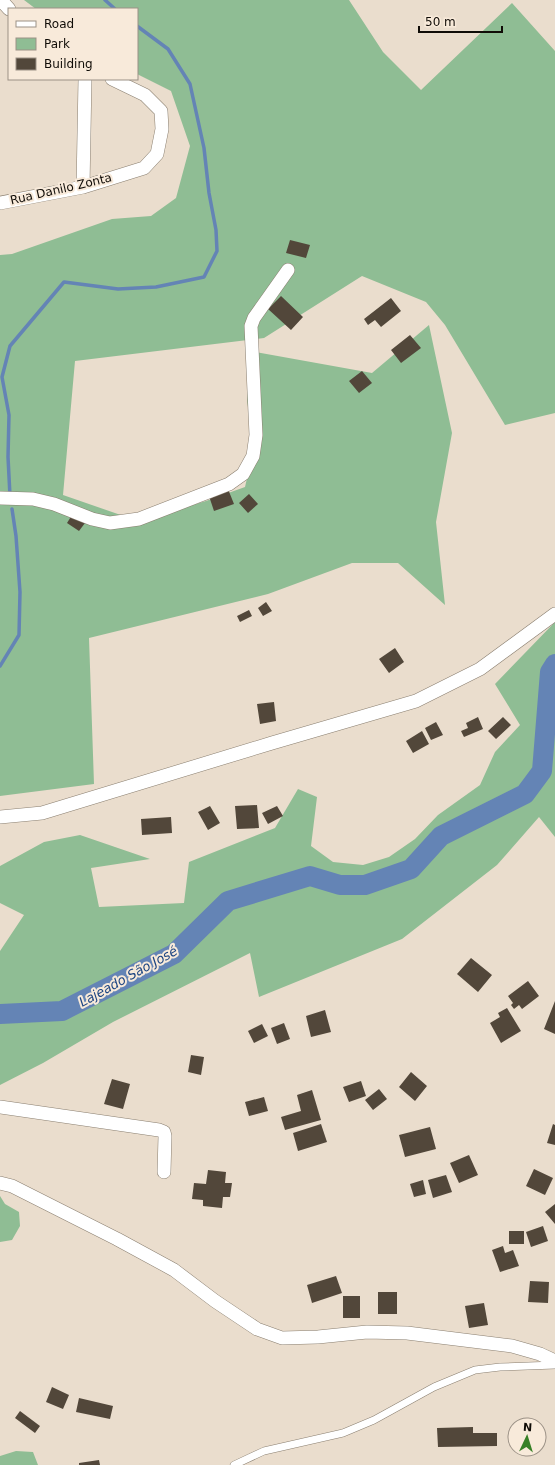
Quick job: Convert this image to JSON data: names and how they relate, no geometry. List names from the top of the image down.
{
  "streets": {
    "street": ["Rua Danilo Zonta"]
  },
  "water": ["Lajeado São José"],
  "legend": ["Road", "Park", "Building"],
  "scale_bar": "50 m",
  "north": "top"
}
